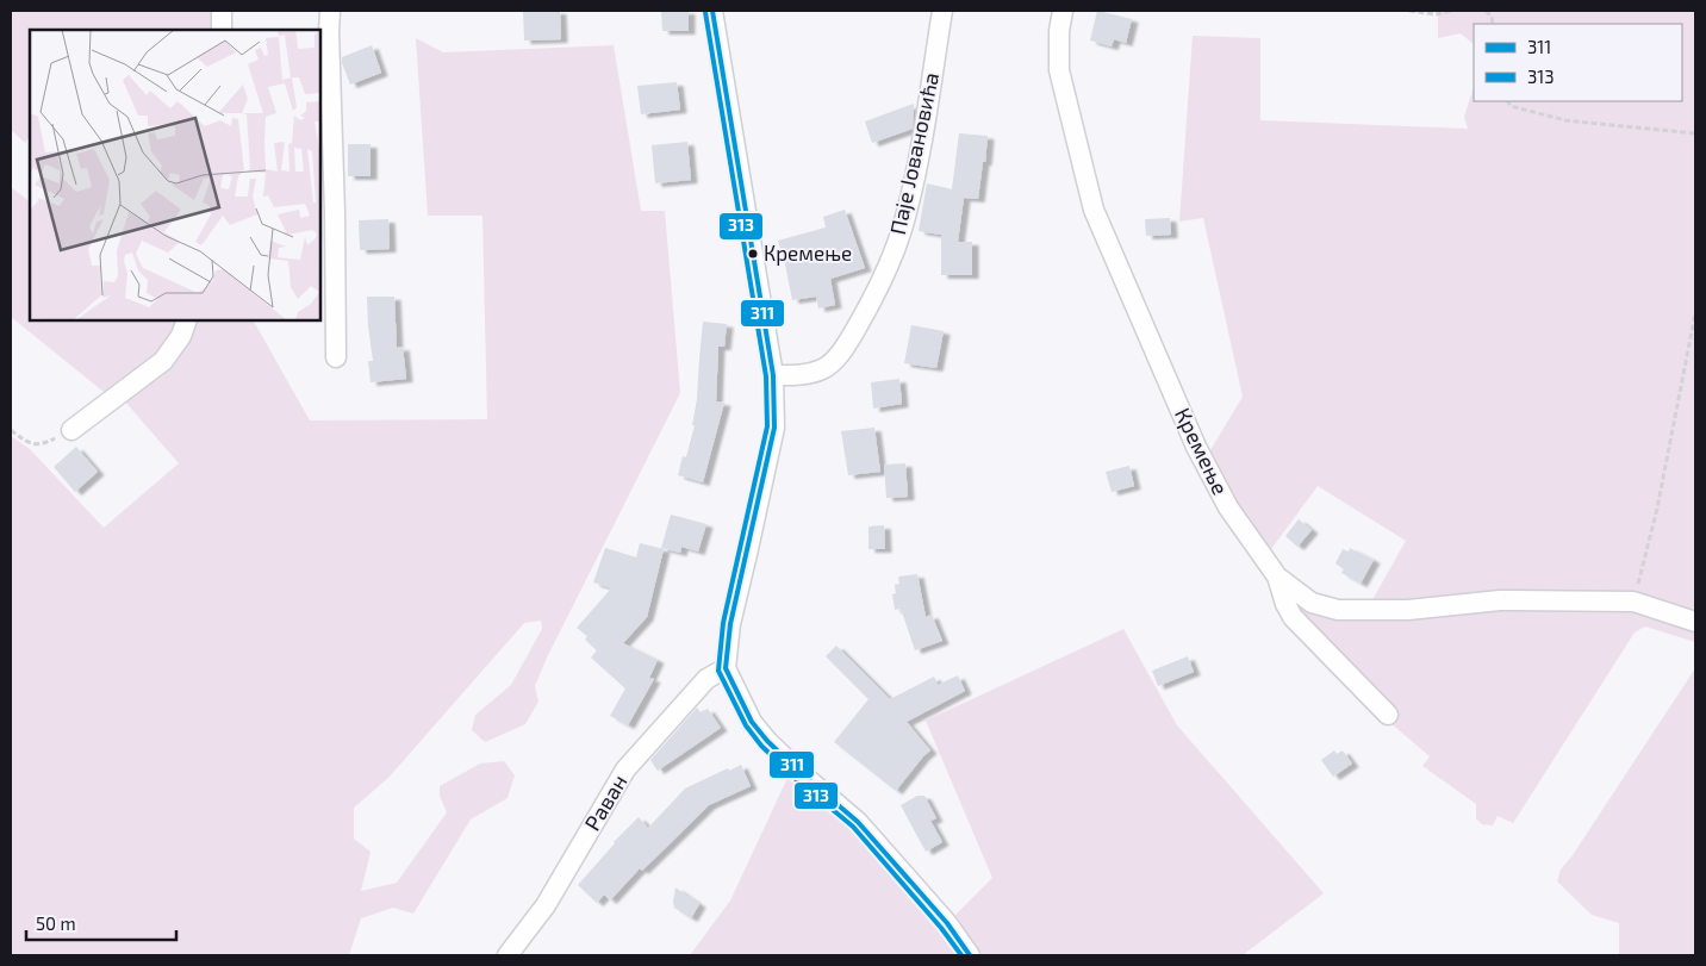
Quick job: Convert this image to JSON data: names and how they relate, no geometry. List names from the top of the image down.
{
  "streets": {
    "street": ["Паје Јовановића", "Кремење", "Раван"]
  },
  "places": ["Кремење"],
  "lines": ["transit line 311", "transit line 313"],
  "legend": ["311", "313"],
  "scale_bar": "50 m"
}
